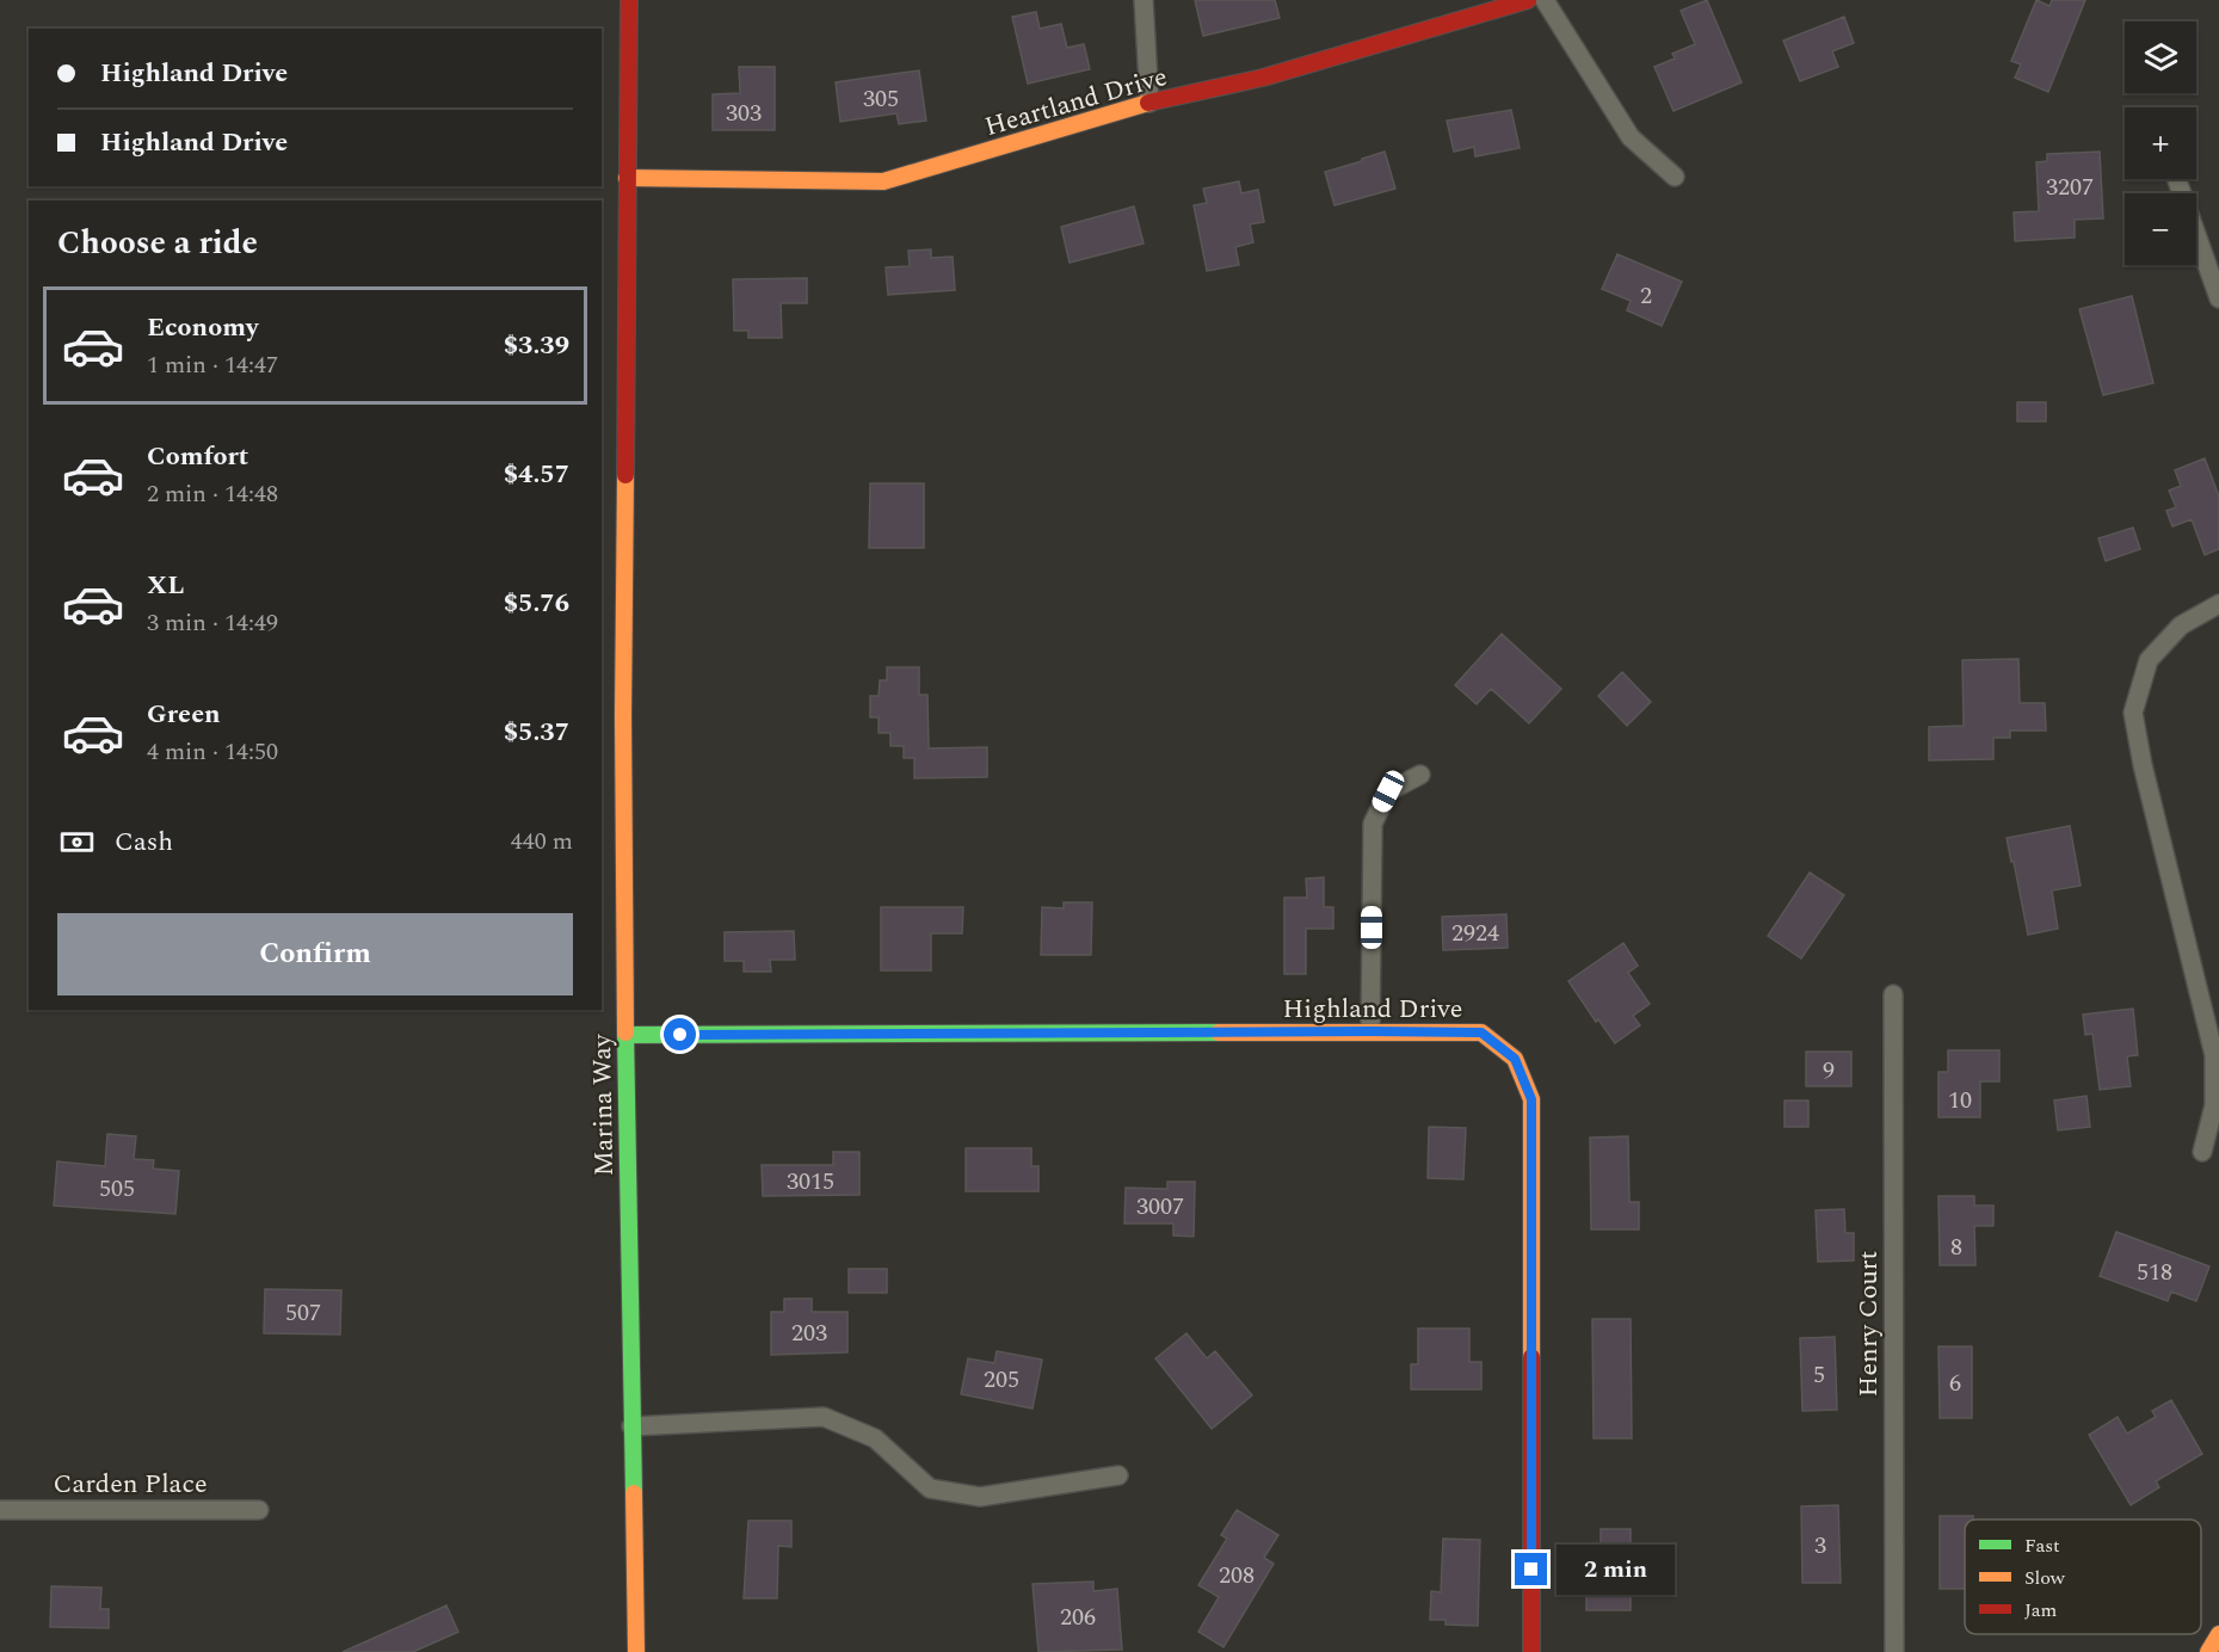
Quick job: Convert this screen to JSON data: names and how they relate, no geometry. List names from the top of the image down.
{
  "streets": {
    "street": [
      "Heartland Drive",
      "Highland Drive",
      "Marina Way",
      "Henry Court",
      "Carden Place"
    ]
  },
  "crossings": [
    ["Heartland Drive", "Marina Way"],
    ["Highland Drive", "Marina Way"]
  ],
  "house_numbers": [
    "305",
    "303",
    "3207",
    "2",
    "2924",
    "9",
    "10",
    "3015",
    "505",
    "3007",
    "8",
    "518",
    "507",
    "203",
    "5",
    "205",
    "6",
    "3",
    "208",
    "206"
  ],
  "legend": ["Fast", "Slow", "Jam"],
  "page": {
    "map_buttons": ["+", "−"],
    "banner": ["Highland Drive", "Highland Drive"],
    "heading": "Choose a ride",
    "list": [
      {
        "name": "Economy",
        "note": "1 min · 14:47",
        "value": "$3.39"
      },
      {
        "name": "Comfort",
        "note": "2 min · 14:48",
        "value": "$4.57"
      },
      {
        "name": "XL",
        "note": "3 min · 14:49",
        "value": "$5.76"
      },
      {
        "name": "Green",
        "note": "4 min · 14:50",
        "value": "$5.37"
      }
    ],
    "pay": ["Cash", "440 m"],
    "buttons": "Confirm",
    "bubble": "2 min"
  }
}
